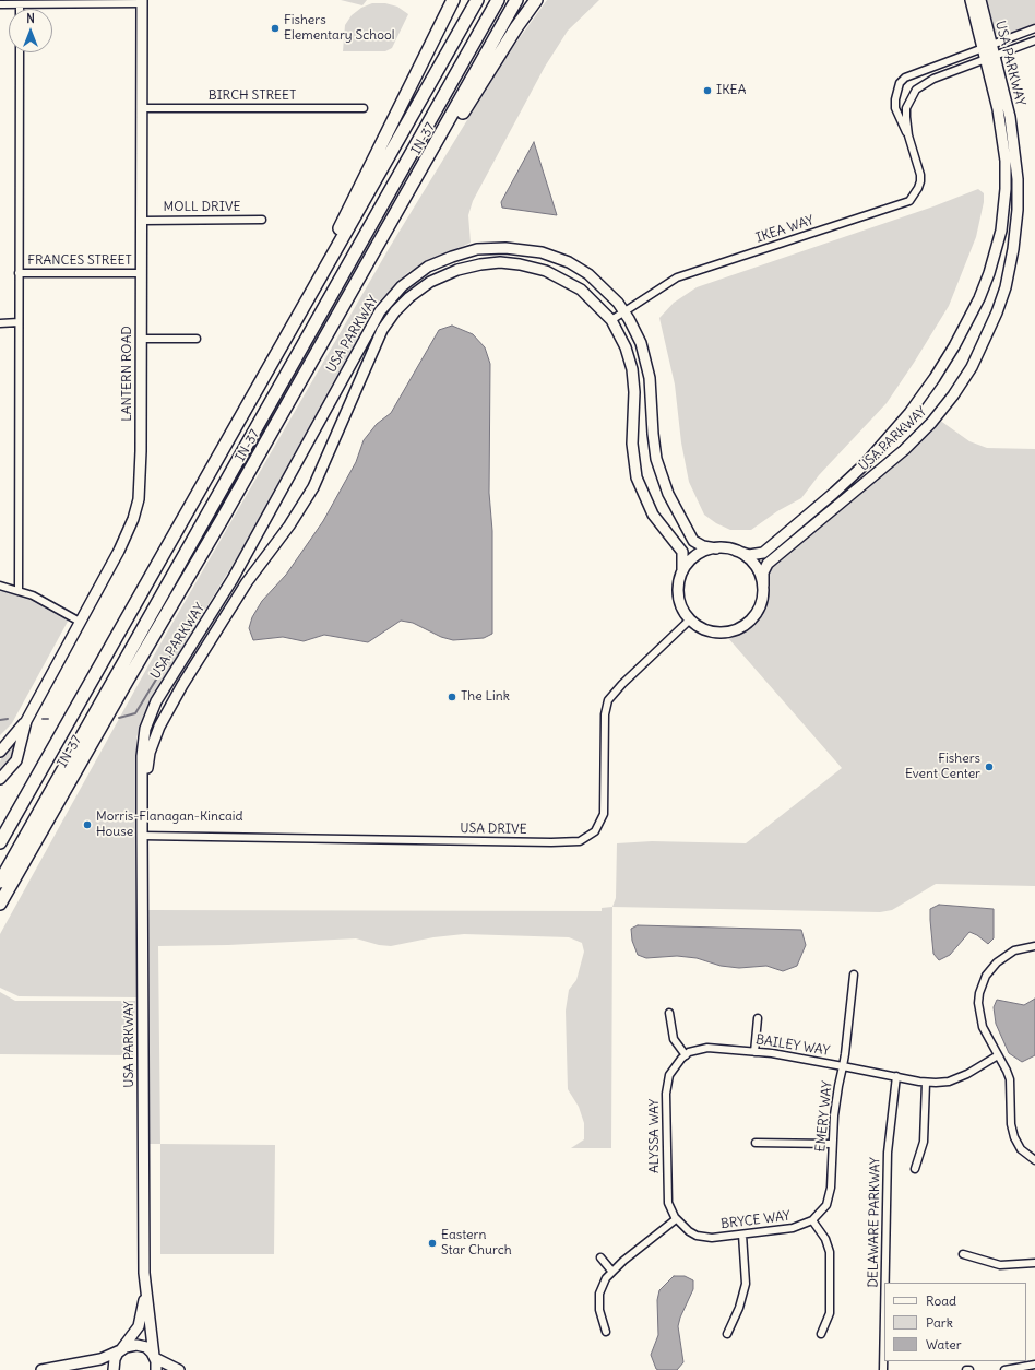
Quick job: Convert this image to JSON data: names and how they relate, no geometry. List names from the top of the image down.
{
  "streets": {
    "highway": ["IN-37"],
    "street": [
      "USA PARKWAY",
      "BIRCH STREET",
      "MOLL DRIVE",
      "IKEA WAY",
      "FRANCES STREET",
      "LANTERN ROAD",
      "USA DRIVE",
      "BAILEY WAY",
      "EMERY WAY",
      "ALYSSA WAY",
      "BRYCE WAY",
      "DELAWARE PARKWAY"
    ]
  },
  "crossings": [
    ["USA PARKWAY", "IKEA WAY"],
    ["USA PARKWAY", "USA DRIVE"],
    ["BIRCH STREET", "LANTERN ROAD"],
    ["MOLL DRIVE", "LANTERN ROAD"],
    ["FRANCES STREET", "LANTERN ROAD"],
    ["BAILEY WAY", "EMERY WAY"],
    ["BAILEY WAY", "ALYSSA WAY"],
    ["BAILEY WAY", "DELAWARE PARKWAY"],
    ["EMERY WAY", "BRYCE WAY"],
    ["ALYSSA WAY", "BRYCE WAY"]
  ],
  "places": [
    "Fishers Elementary School",
    "IKEA",
    "The Link",
    "Fishers Event Center",
    "Morris-Flanagan-Kincaid House",
    "Eastern Star Church"
  ],
  "legend": ["Road", "Park", "Water"],
  "north": "top"
}
